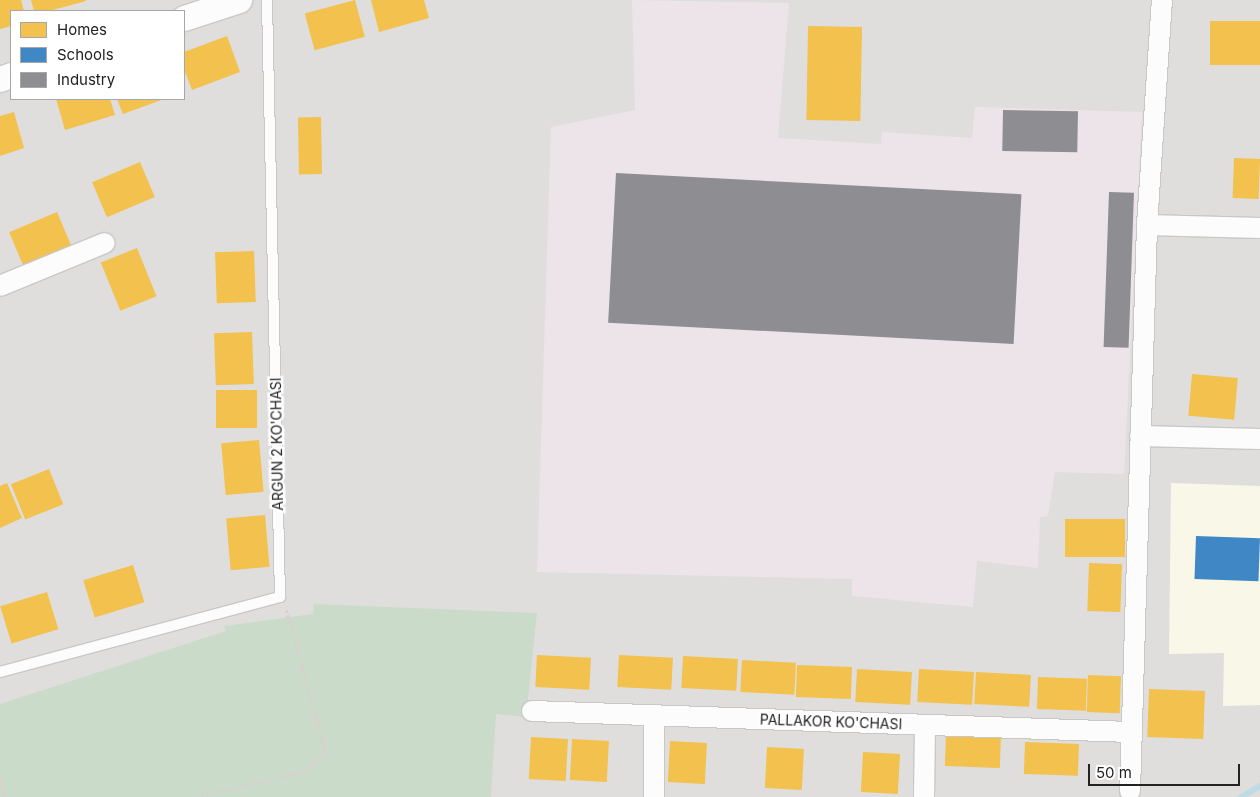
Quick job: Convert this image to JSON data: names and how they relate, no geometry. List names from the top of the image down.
{
  "streets": {
    "street": ["PALLAKOR KO'CHASI"],
    "lane": ["ARGUN 2 KO'CHASI"]
  },
  "legend": ["Homes", "Schools", "Industry"],
  "scale_bar": "50 m"
}
